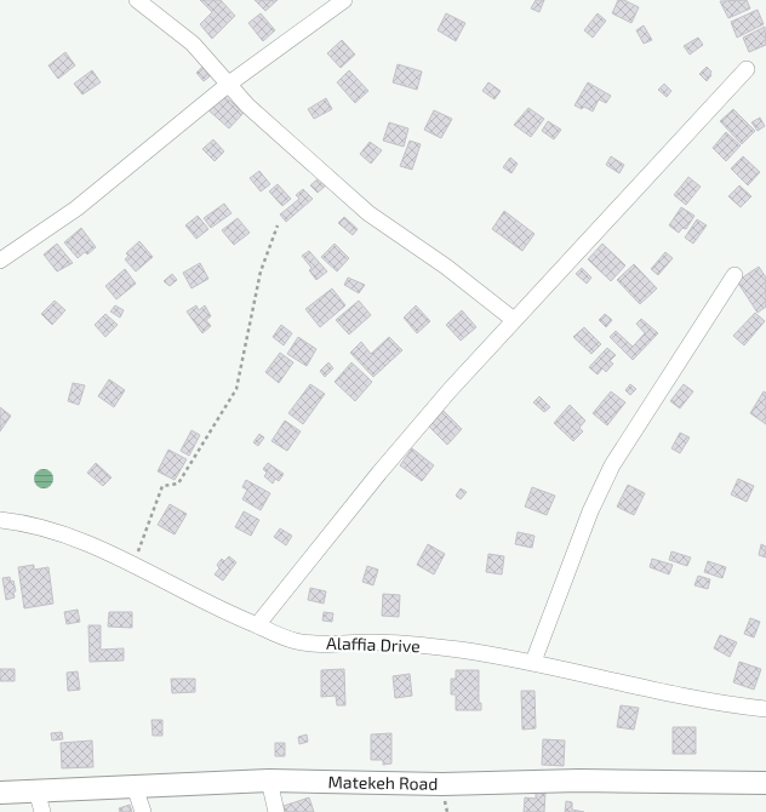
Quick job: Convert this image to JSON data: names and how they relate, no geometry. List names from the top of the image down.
{
  "streets": {
    "street": ["Alaffia Drive", "Matekeh Road"]
  }
}
